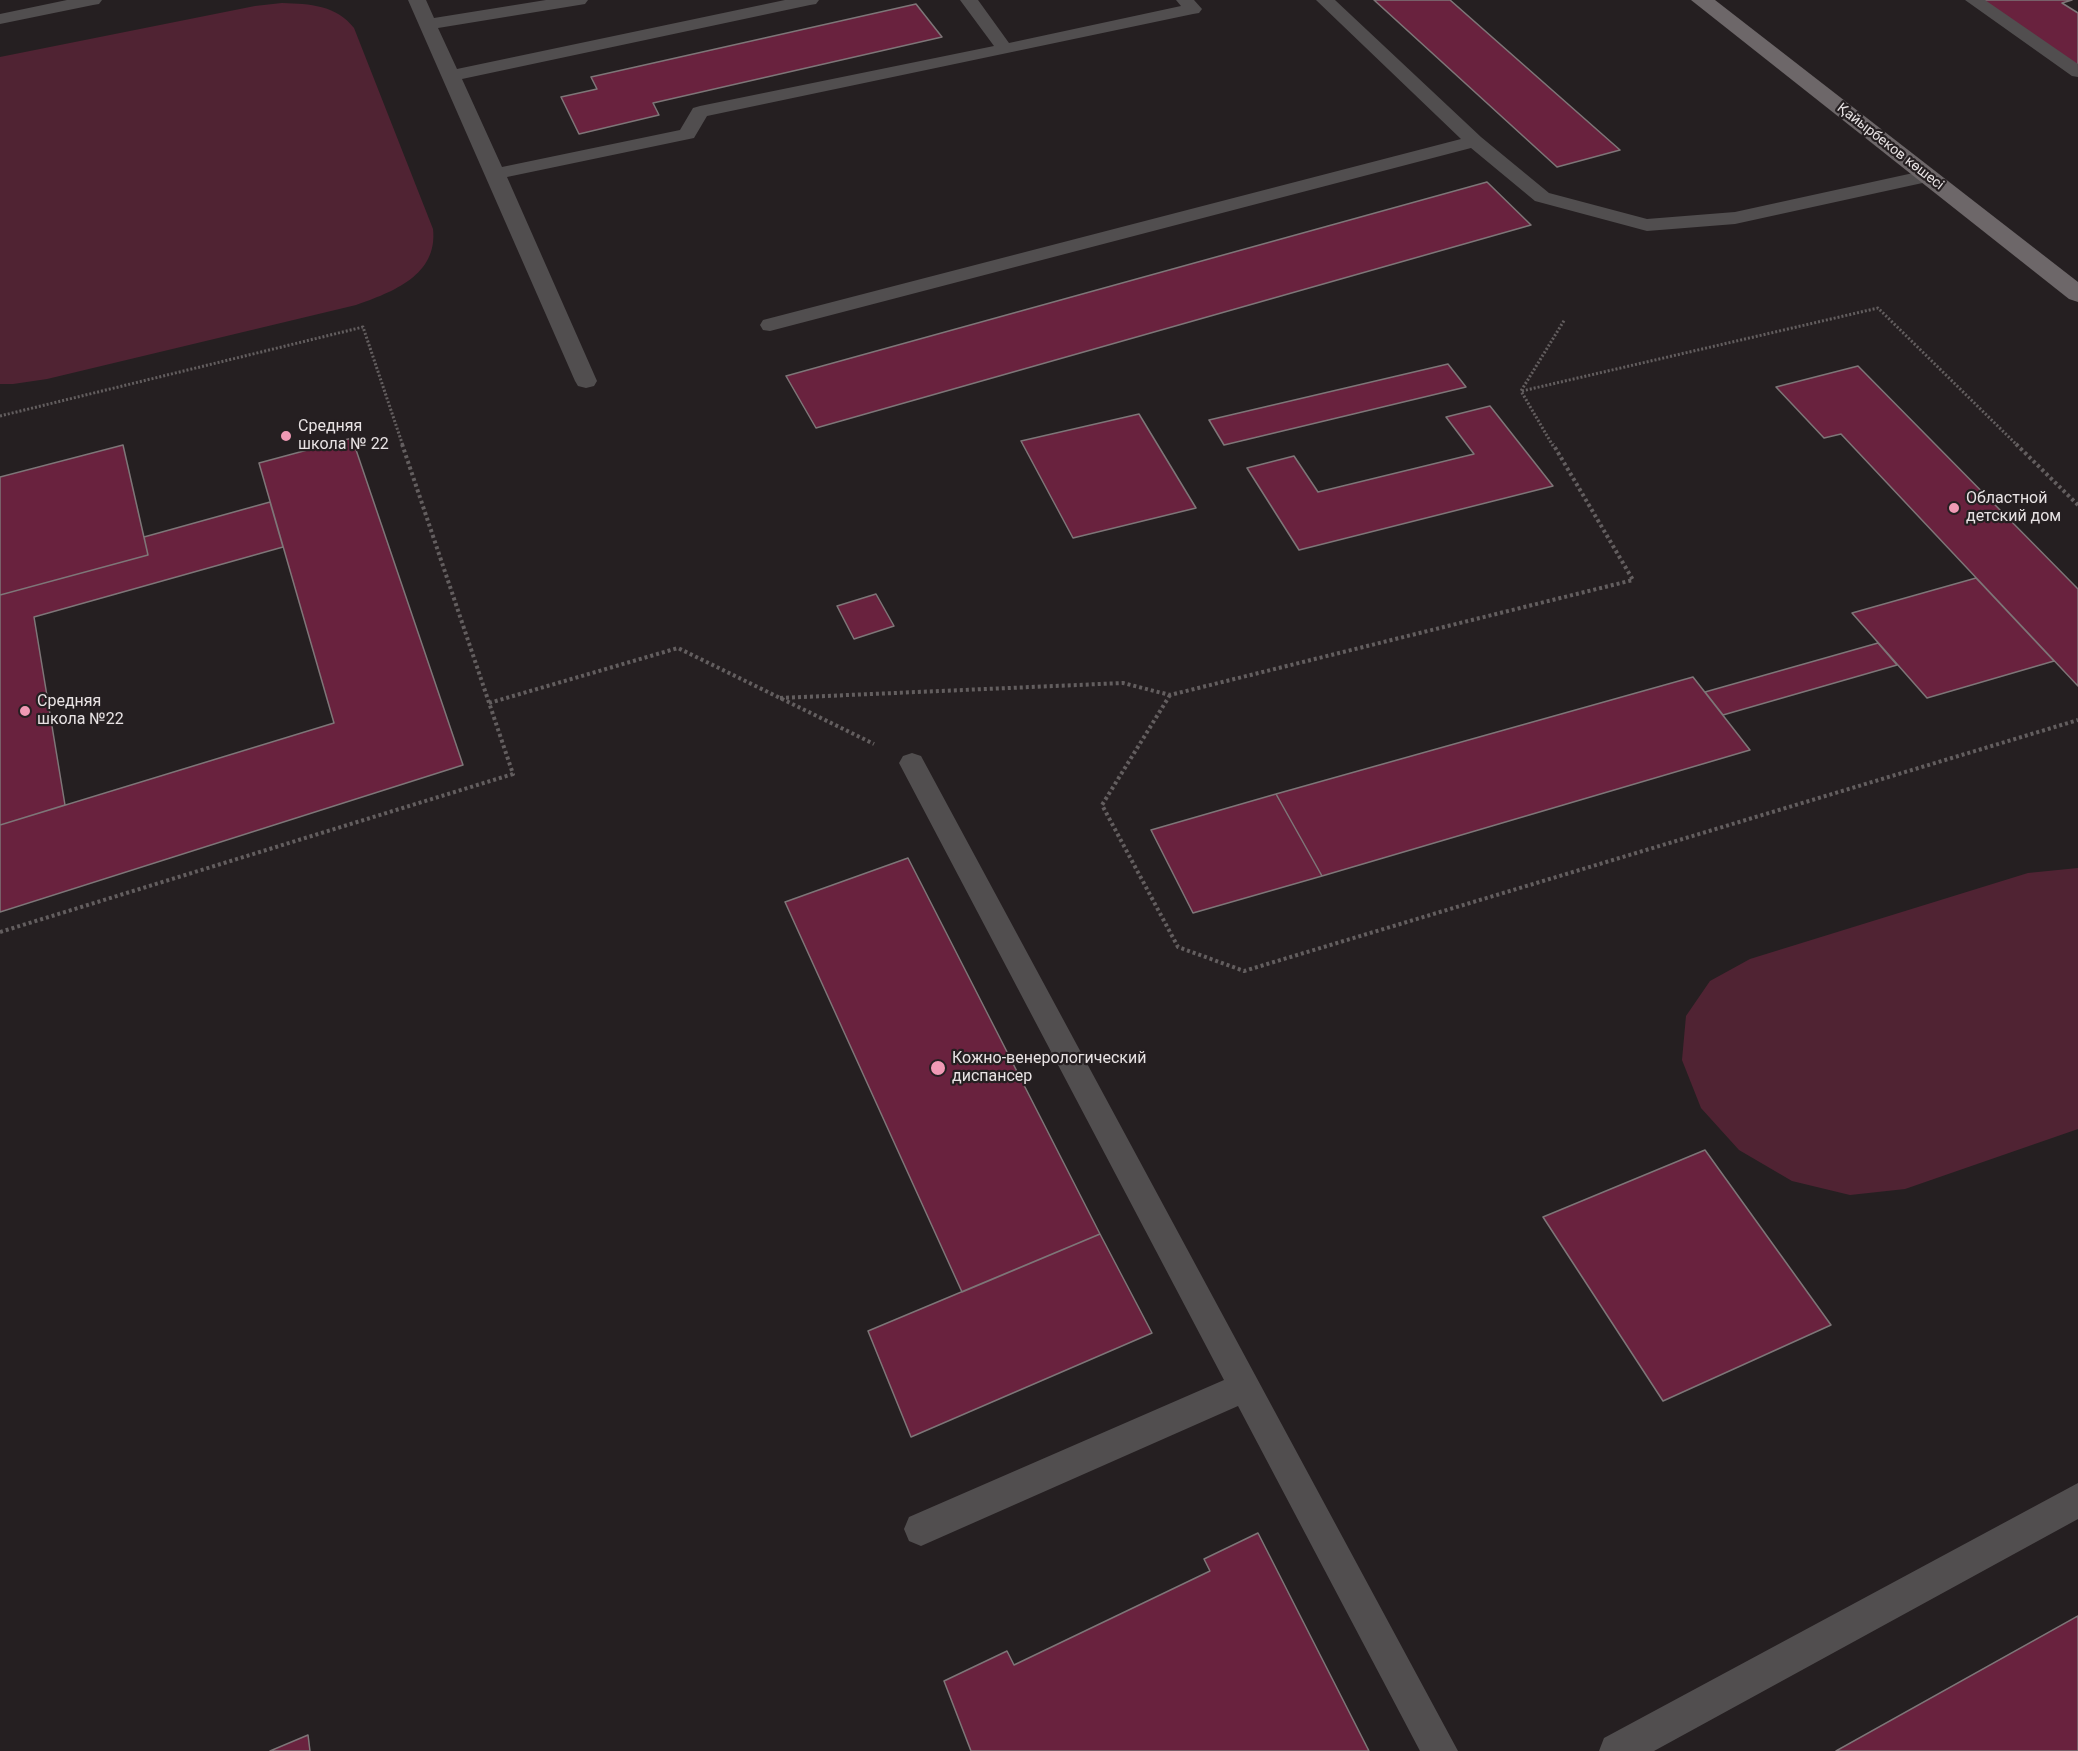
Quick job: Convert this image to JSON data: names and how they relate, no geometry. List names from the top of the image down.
{
  "streets": {
    "main road": ["Қайырбеков көшесі"]
  },
  "places": [
    "Средняя школа № 22",
    "Областной детский дом",
    "Средняя школа №22",
    "Кожно-венерологический диспансер"
  ]
}
